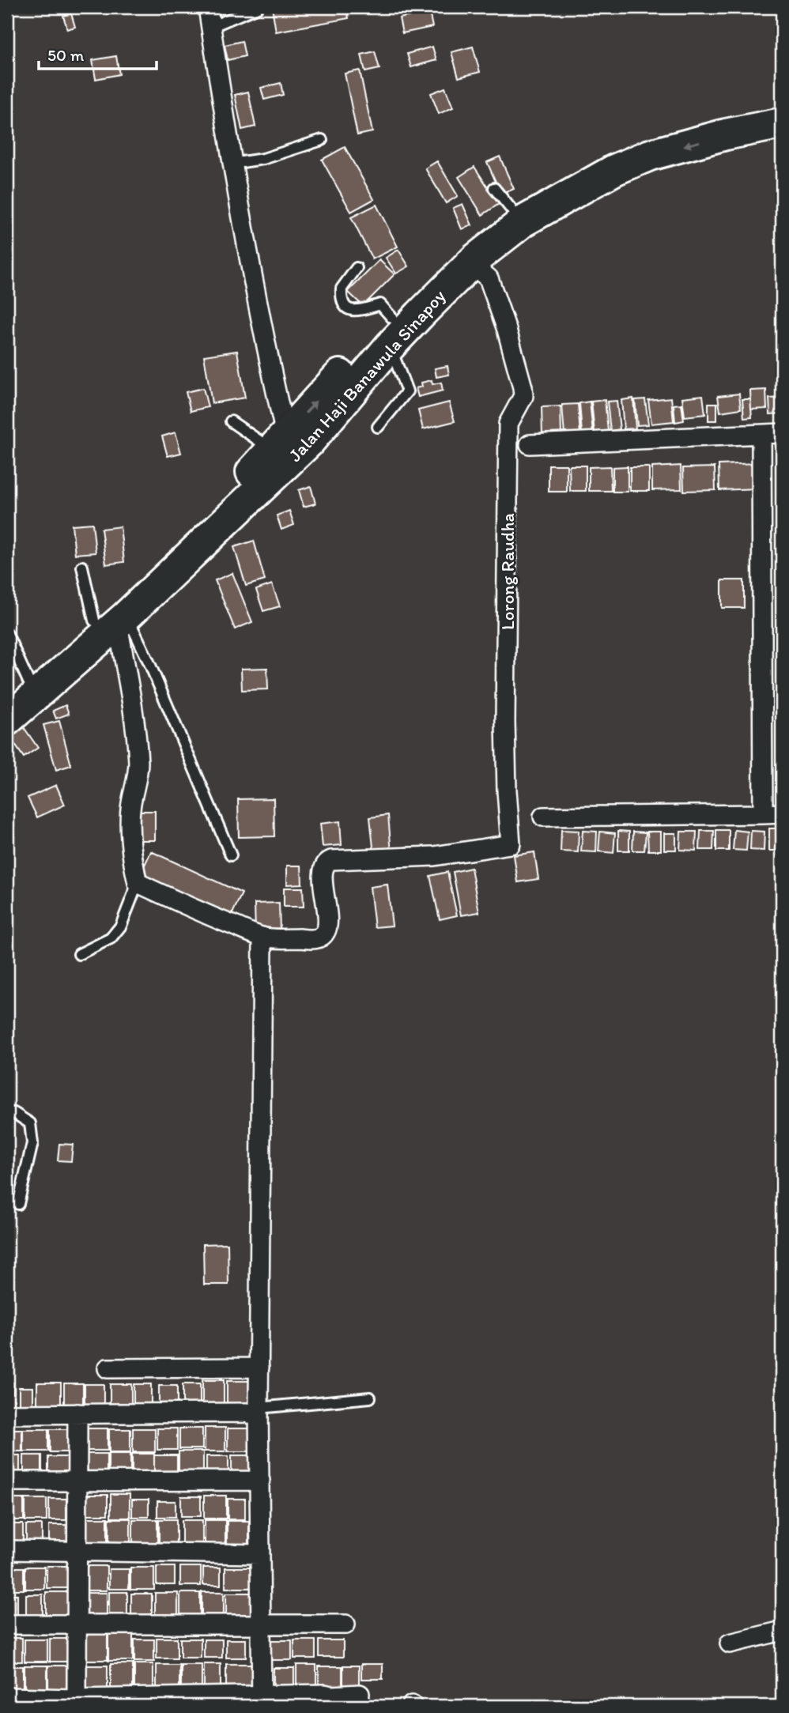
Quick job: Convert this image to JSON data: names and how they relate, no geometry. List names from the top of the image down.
{
  "streets": {
    "highway": ["Jalan Haji Banawula Sinapoy"],
    "street": ["Lorong Raudha"]
  },
  "crossings": [
    ["Jalan Haji Banawula Sinapoy", "Lorong Raudha"]
  ],
  "scale_bar": "50 m"
}
